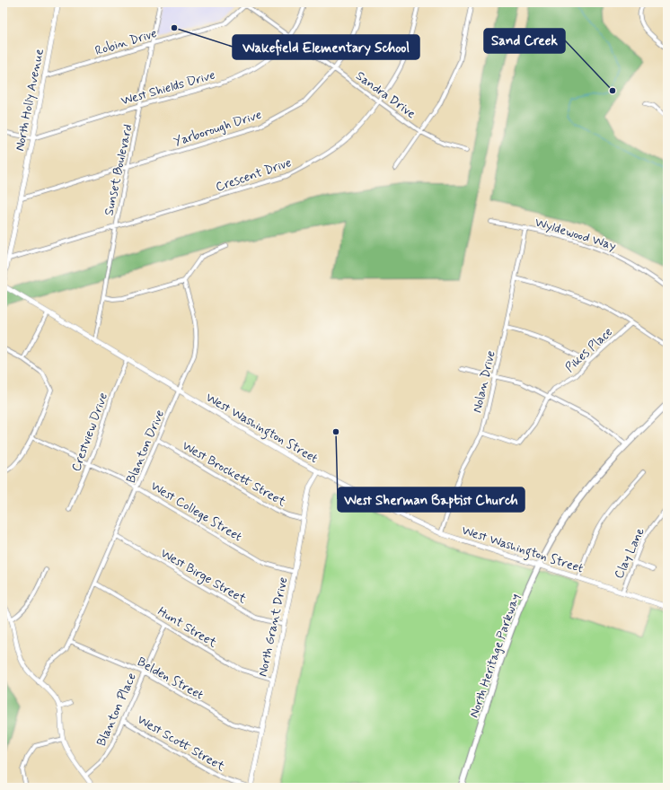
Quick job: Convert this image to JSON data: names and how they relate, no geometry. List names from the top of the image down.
{
  "streets": {
    "main road": ["North Heritage Parkway"],
    "street": [
      "Robin Drive",
      "West Shields Drive",
      "Sandra Drive",
      "North Holly Avenue",
      "Yarborough Drive",
      "Sunset Boulevard",
      "Crescent Drive",
      "Wyldewood Way",
      "Pikes Place",
      "Nolan Drive",
      "West Washington Street",
      "Crestview Drive",
      "Blanton Drive",
      "West Brockett Street",
      "West College Street",
      "Clay Lane",
      "West Birge Street",
      "Hunt Street",
      "North Grant Drive",
      "Belden Street",
      "Blanton Place",
      "West Scott Street"
    ]
  },
  "crossings": [
    ["Robin Drive", "Sandra Drive"],
    ["Robin Drive", "North Holly Avenue"],
    ["Robin Drive", "Sunset Boulevard"],
    ["West Shields Drive", "Sandra Drive"],
    ["West Shields Drive", "North Holly Avenue"],
    ["West Shields Drive", "Sunset Boulevard"],
    ["Sandra Drive", "Yarborough Drive"],
    ["Sandra Drive", "Crescent Drive"],
    ["North Holly Avenue", "Yarborough Drive"],
    ["North Holly Avenue", "Crescent Drive"],
    ["North Holly Avenue", "West Washington Street"],
    ["Yarborough Drive", "Sunset Boulevard"],
    ["Sunset Boulevard", "Crescent Drive"],
    ["Sunset Boulevard", "West Washington Street"],
    ["Wyldewood Way", "Nolan Drive"],
    ["Pikes Place", "Nolan Drive"],
    ["Nolan Drive", "West Washington Street"],
    ["West Washington Street", "Crestview Drive"],
    ["West Washington Street", "Blanton Drive"],
    ["West Washington Street", "Clay Lane"],
    ["West Washington Street", "North Grant Drive"],
    ["West Washington Street", "North Heritage Parkway"],
    ["Crestview Drive", "West College Street"],
    ["Blanton Drive", "West Brockett Street"],
    ["Blanton Drive", "West College Street"],
    ["Blanton Drive", "West Birge Street"],
    ["Blanton Drive", "Hunt Street"],
    ["Blanton Drive", "Belden Street"],
    ["West Brockett Street", "North Grant Drive"],
    ["West College Street", "North Grant Drive"],
    ["West Birge Street", "North Grant Drive"],
    ["Hunt Street", "North Grant Drive"],
    ["Hunt Street", "Blanton Place"],
    ["North Grant Drive", "Belden Street"],
    ["North Grant Drive", "West Scott Street"],
    ["Belden Street", "Blanton Place"],
    ["Blanton Place", "West Scott Street"]
  ],
  "places": ["Wakefield Elementary School", "Sand Creek", "West Sherman Baptist Church"]
}
